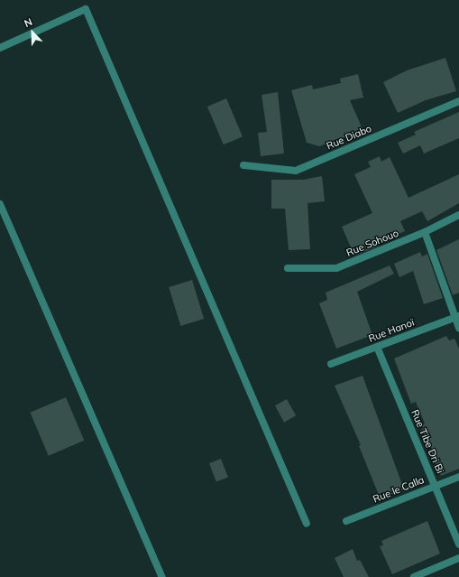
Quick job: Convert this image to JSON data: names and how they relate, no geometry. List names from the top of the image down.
{
  "streets": {
    "street": [
      "Rue Diabo",
      "Rue Sohouo",
      "Rue Hanoï",
      "Rue Tibe Dri Bi",
      "Rue le Calla"
    ]
  },
  "crossings": [
    ["Rue Hanoï", "Rue Tibe Dri Bi"],
    ["Rue Tibe Dri Bi", "Rue le Calla"]
  ],
  "north": "top left"
}
